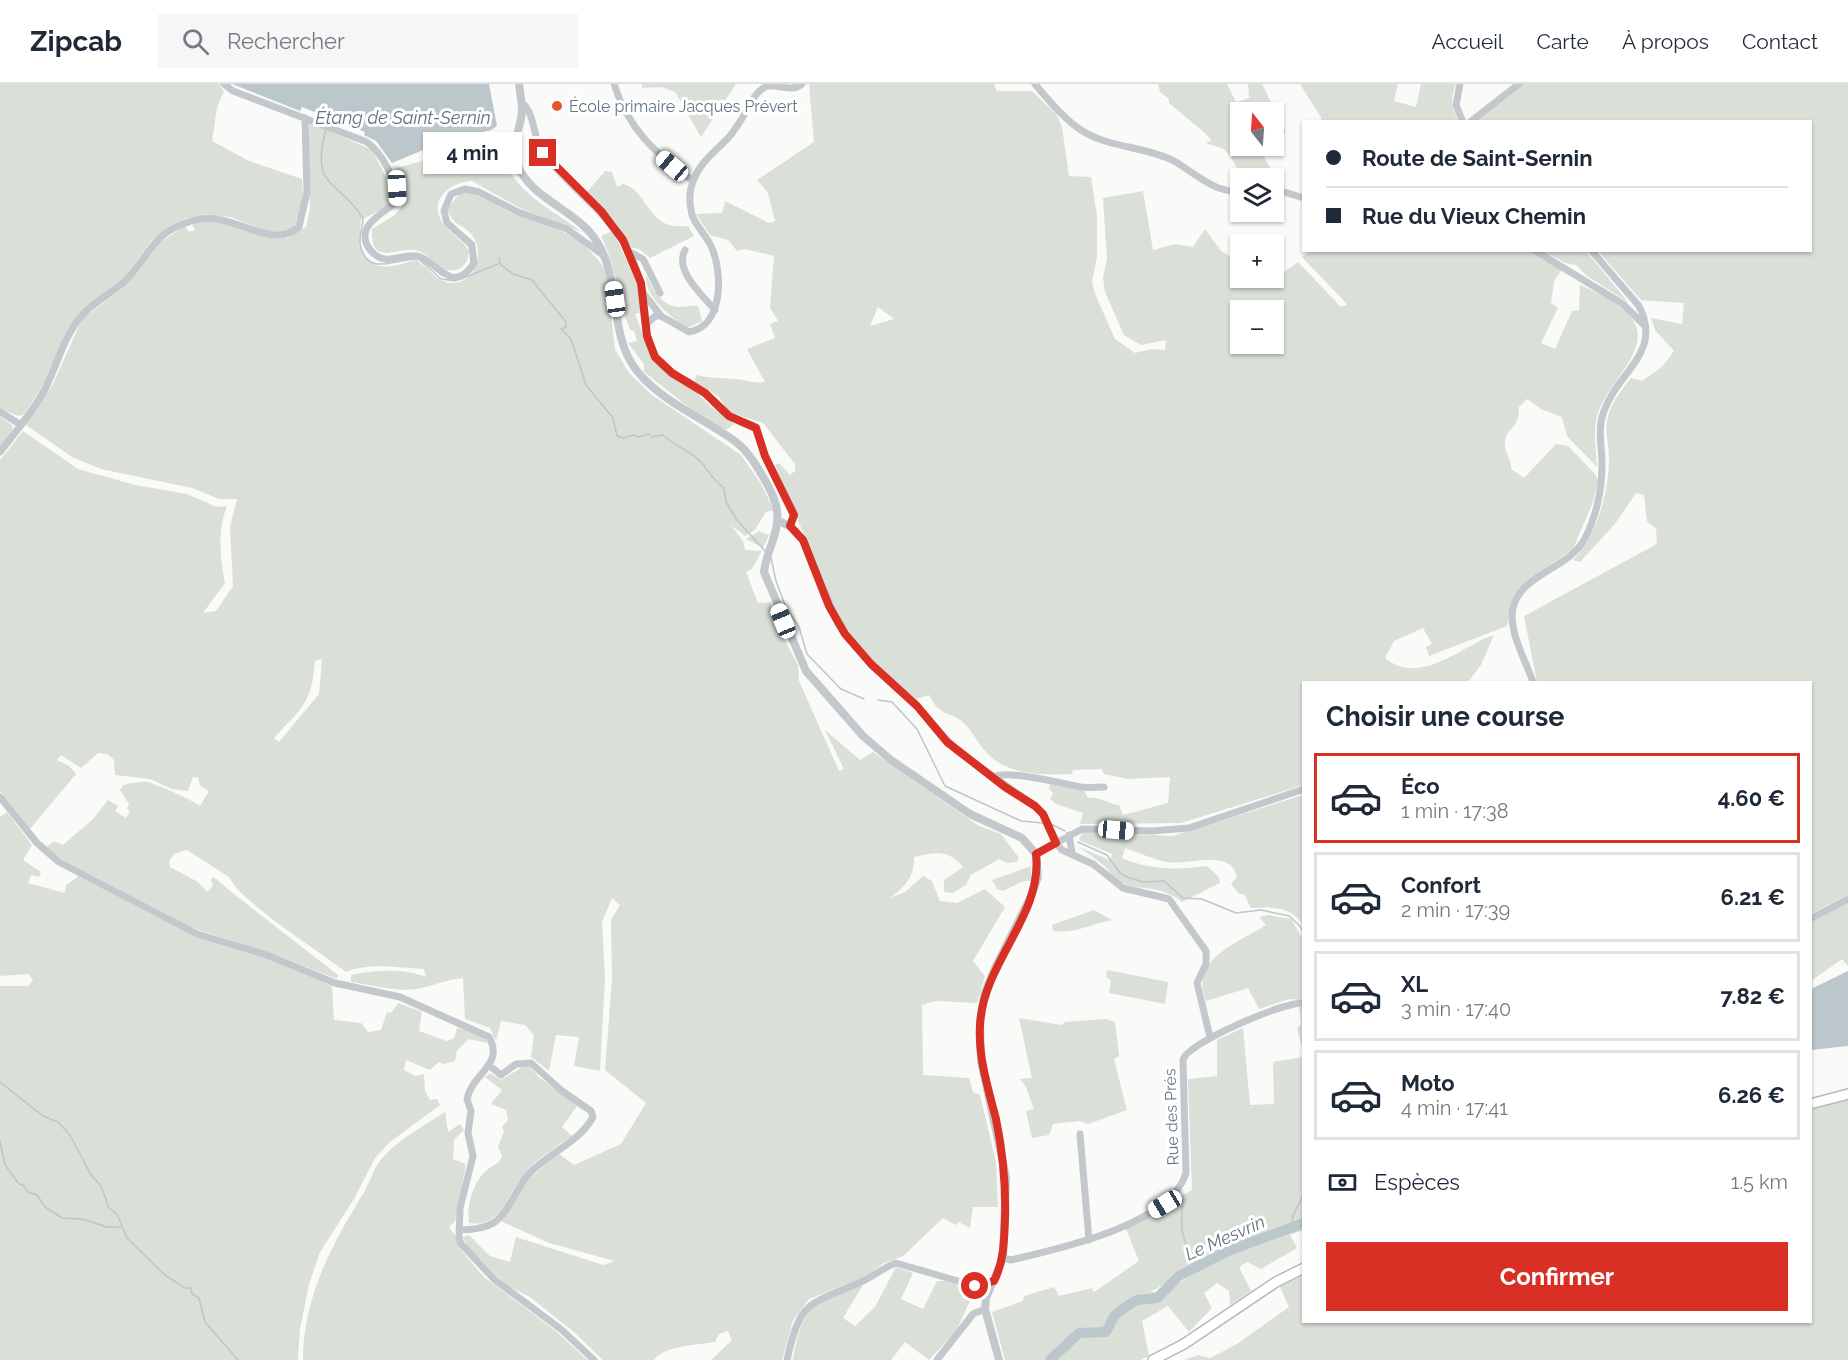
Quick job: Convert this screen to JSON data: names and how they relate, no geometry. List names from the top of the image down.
{
  "streets": {
    "street": ["Rue des Prés"]
  },
  "water": ["Étang de Saint-Sernin", "Le Mesvrin"],
  "places": ["École primaire Jacques Prévert"],
  "north": "top",
  "page": {
    "header": "Zipcab",
    "search": "Rechercher",
    "nav": [
      "Accueil",
      "Carte",
      "À propos",
      "Contact"
    ],
    "map_buttons": ["+", "−"],
    "banner": ["Route de Saint-Sernin", "Rue du Vieux Chemin"],
    "bubble": "4 min",
    "heading": "Choisir une course",
    "list": [
      {
        "name": "Éco",
        "note": "1 min · 17:38",
        "value": "4.60 €"
      },
      {
        "name": "Confort",
        "note": "2 min · 17:39",
        "value": "6.21 €"
      },
      {
        "name": "XL",
        "note": "3 min · 17:40",
        "value": "7.82 €"
      },
      {
        "name": "Moto",
        "note": "4 min · 17:41",
        "value": "6.26 €"
      }
    ],
    "pay": ["Espèces", "1.5 km"],
    "buttons": "Confirmer"
  }
}
